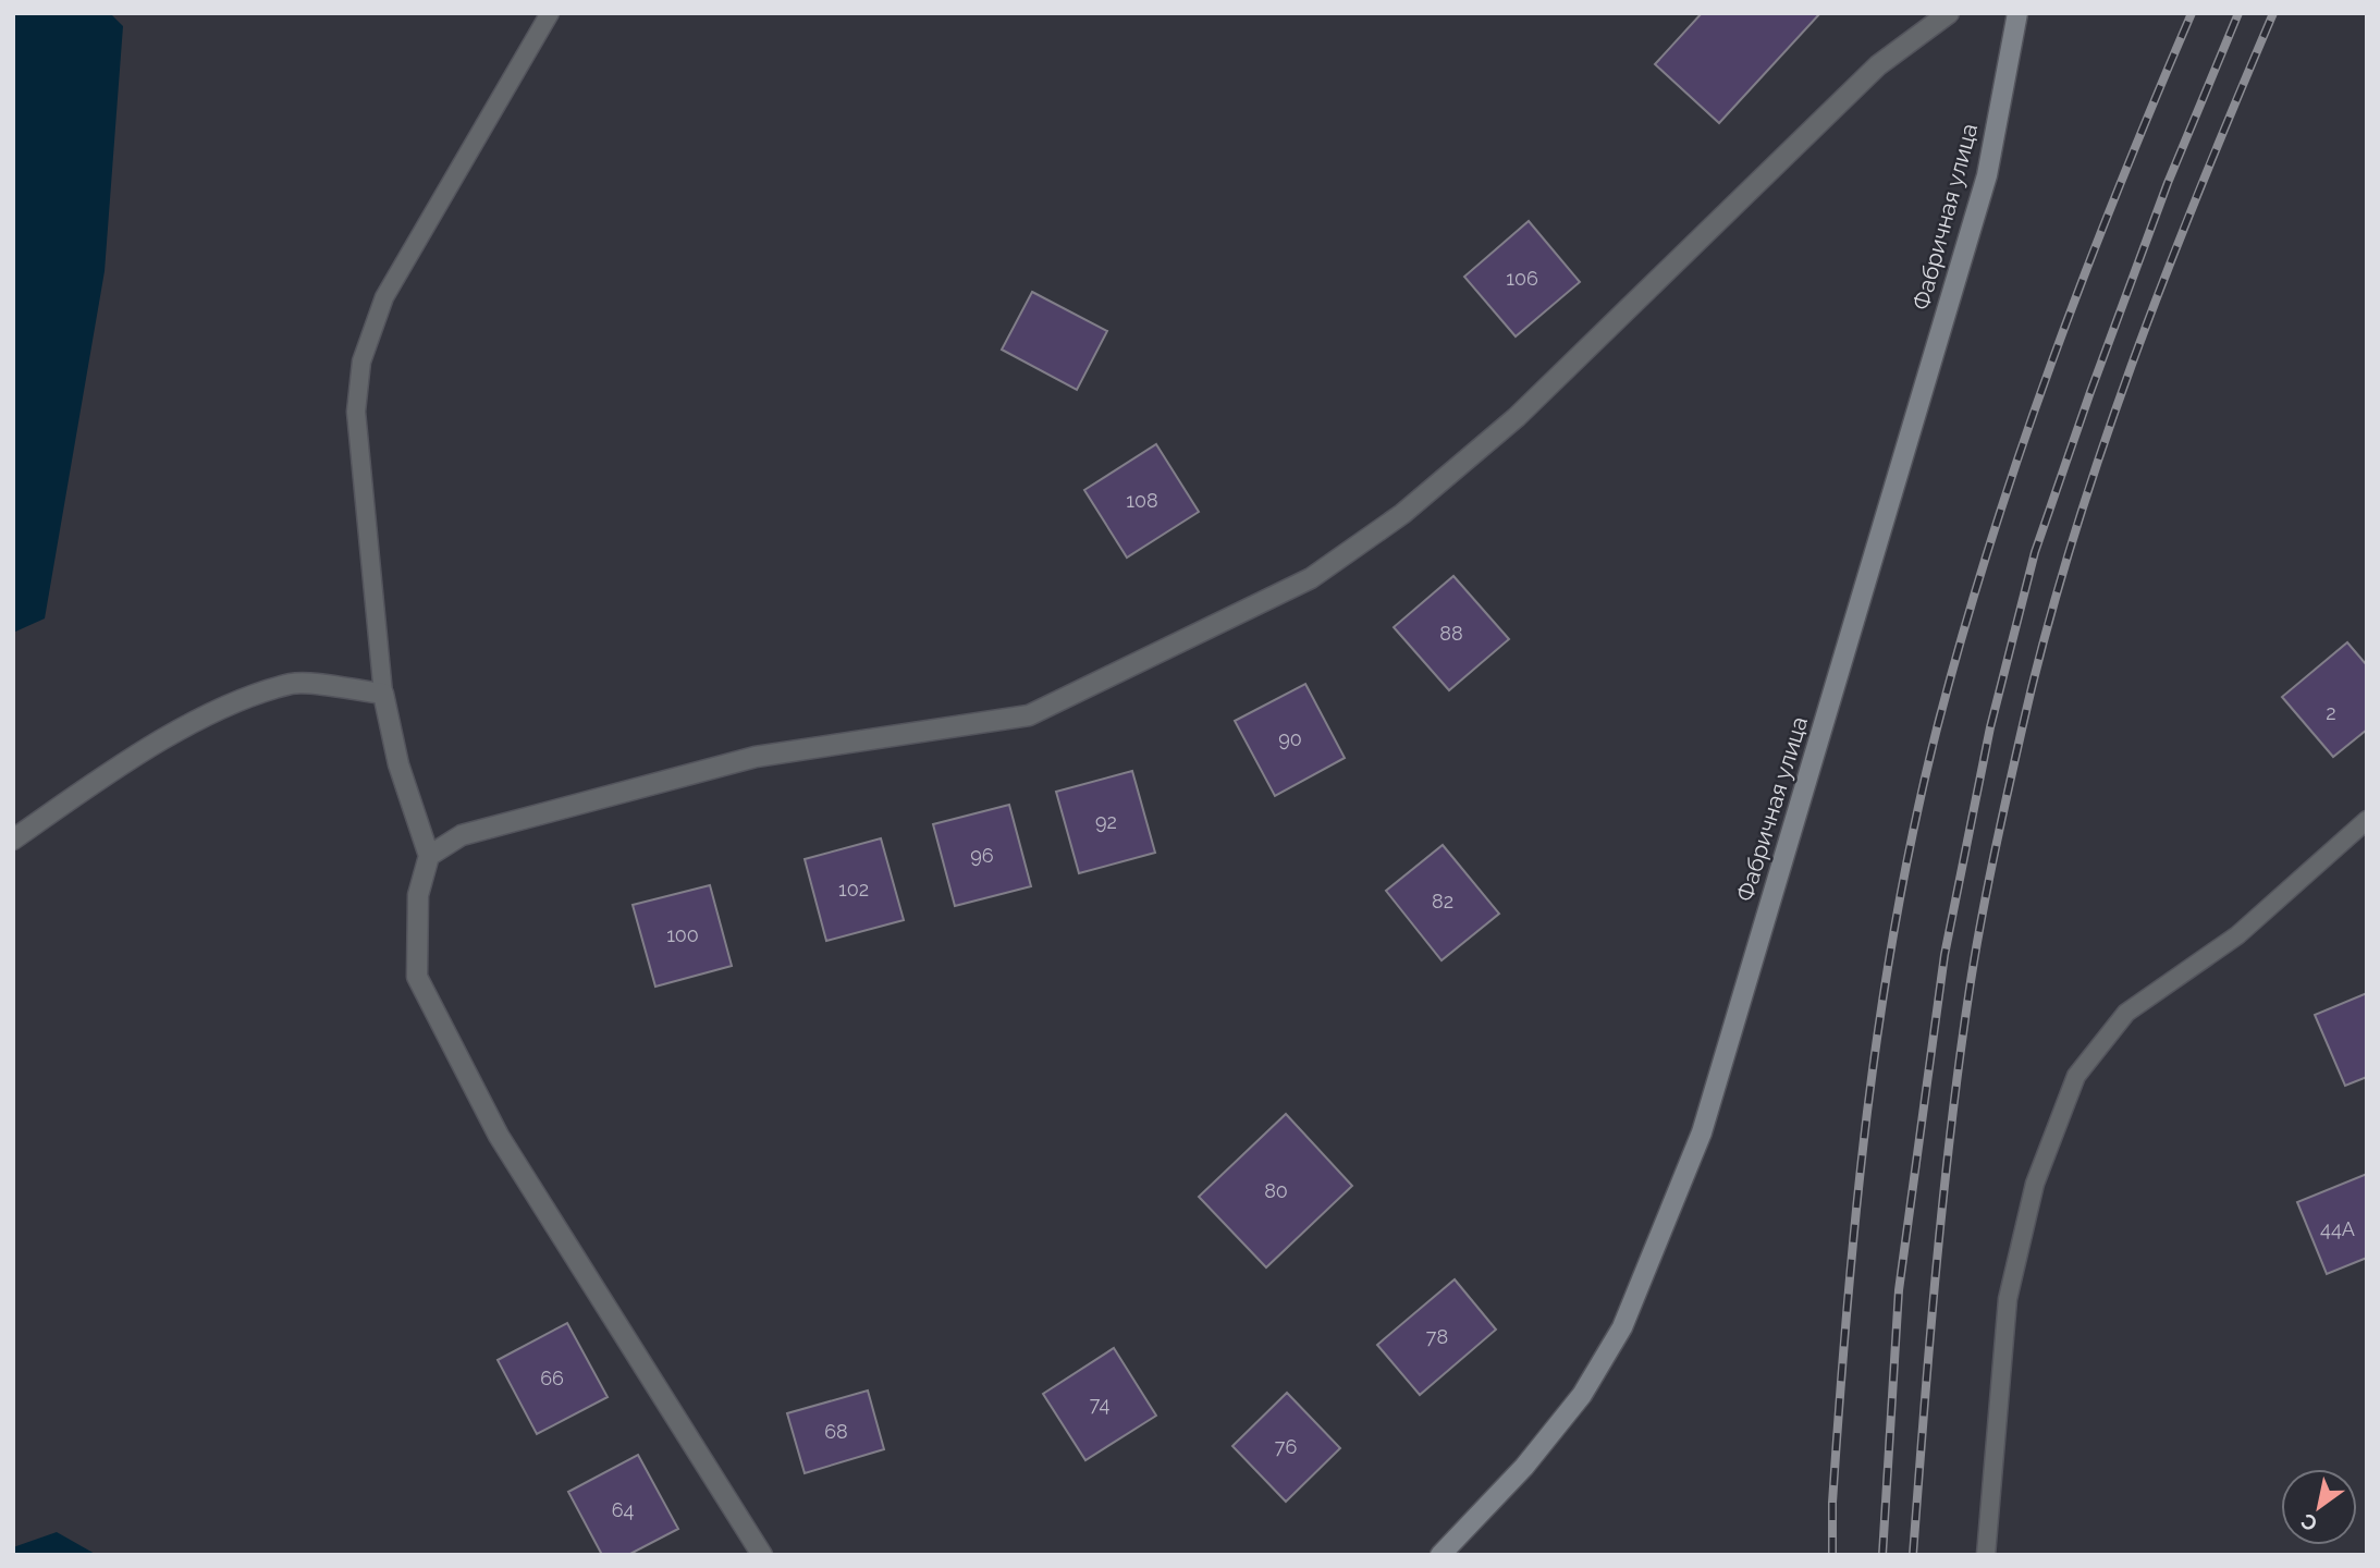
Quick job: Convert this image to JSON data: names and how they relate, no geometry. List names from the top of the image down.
{
  "streets": {
    "main road": ["Фабричная улица"]
  },
  "house_numbers": [
    "106",
    "108",
    "88",
    "2",
    "90",
    "92",
    "96",
    "102",
    "82",
    "100",
    "80",
    "44А",
    "78",
    "66",
    "74",
    "68",
    "76",
    "64"
  ],
  "north": "bottom left"
}
